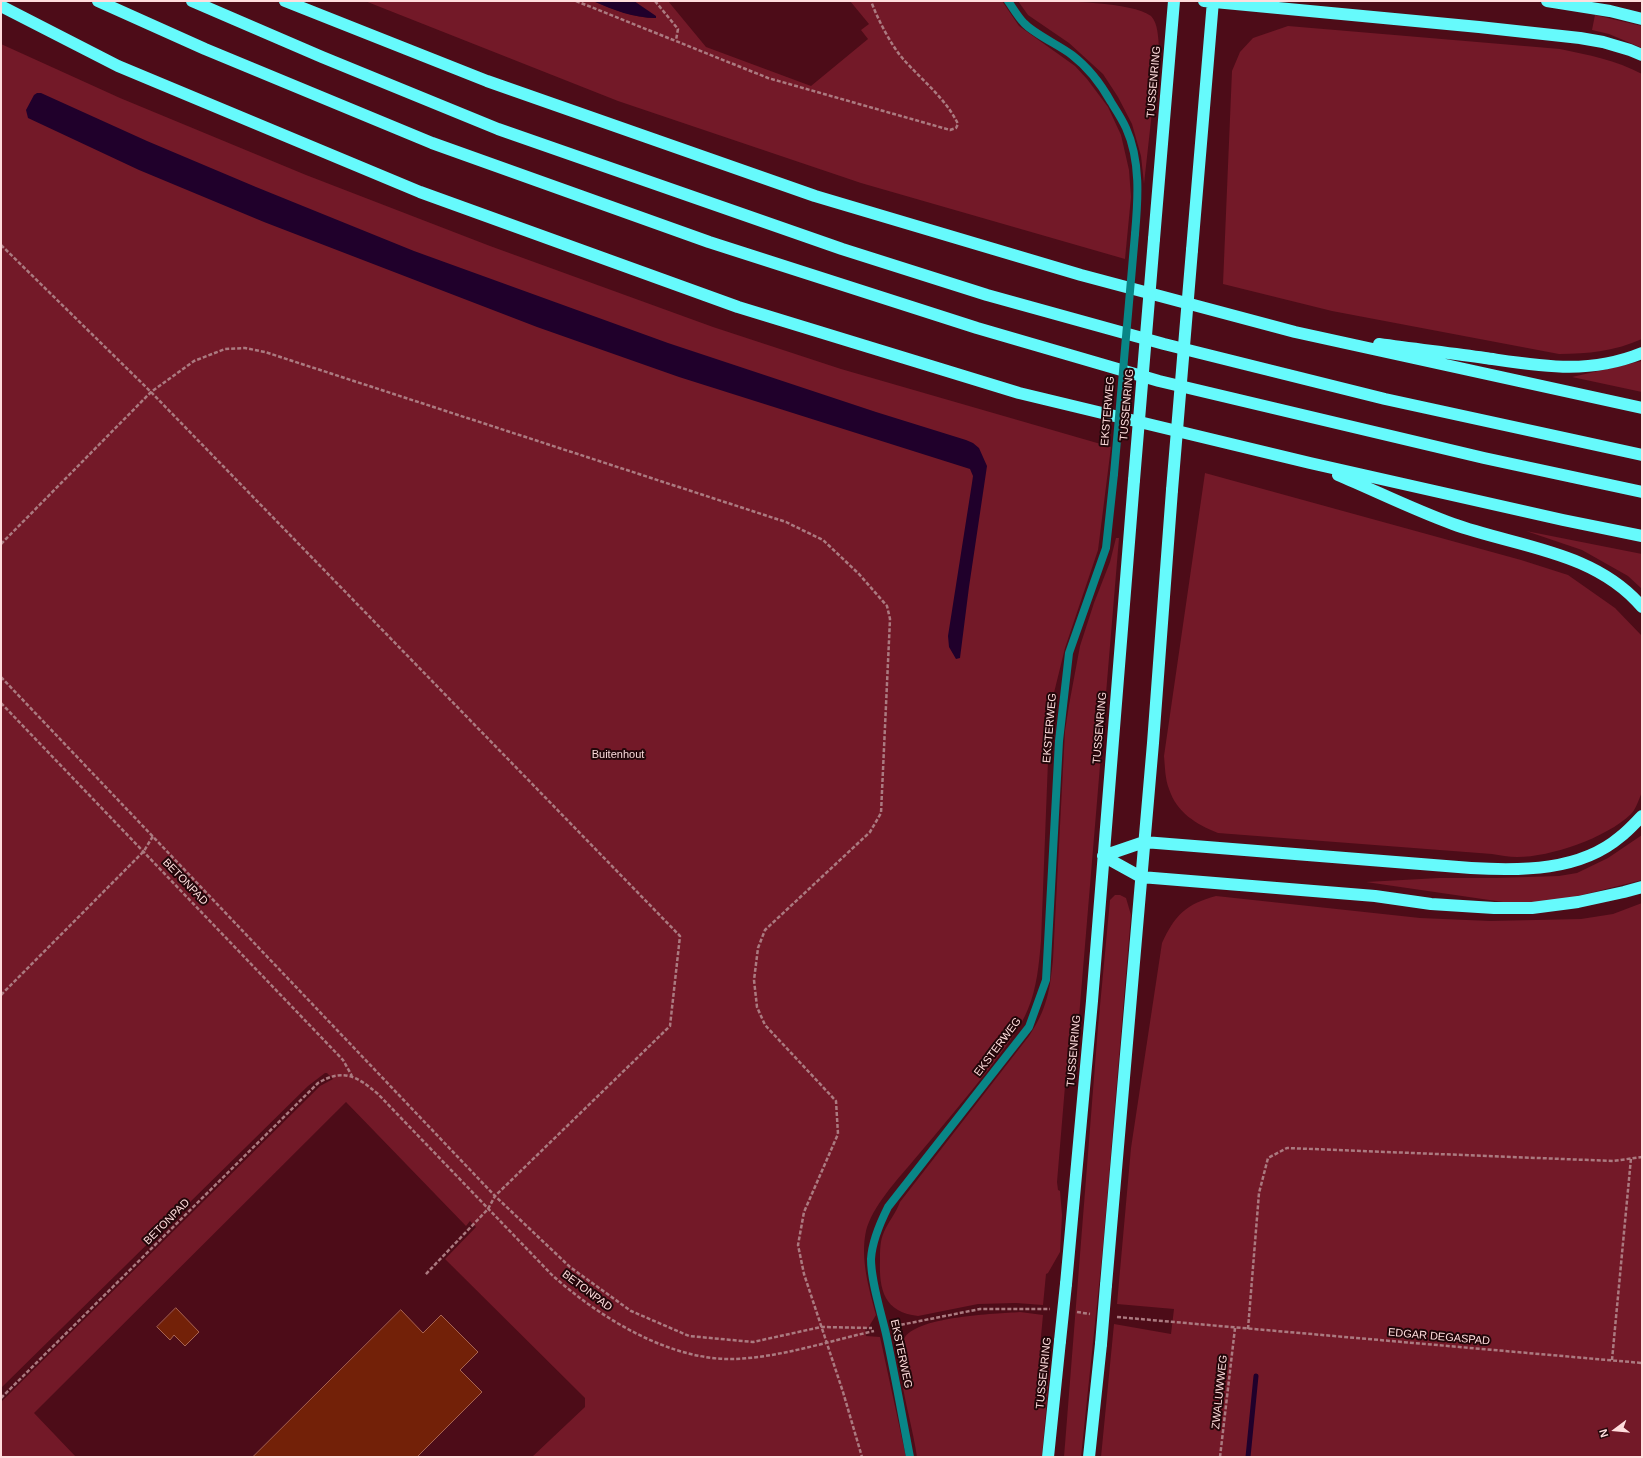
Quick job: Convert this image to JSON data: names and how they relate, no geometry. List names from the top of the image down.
{
  "streets": {
    "highway": ["TUSSENRING"],
    "street": ["EKSTERWEG"],
    "path": ["BETONPAD", "EDGAR DEGASPAD", "ZWALUWWEG"]
  },
  "crossings": [
    ["EKSTERWEG", "BETONPAD"],
    ["EDGAR DEGASPAD", "ZWALUWWEG"]
  ],
  "parks": ["Buitenhout"],
  "north": "left"
}
